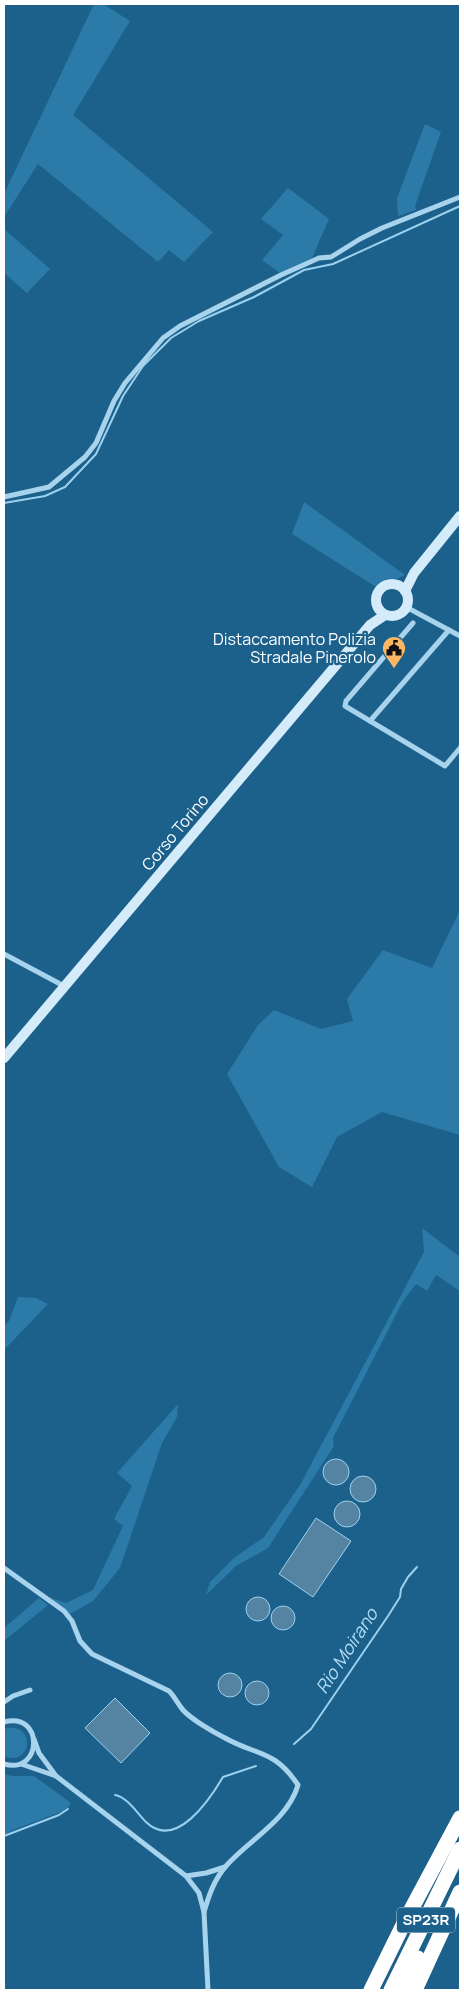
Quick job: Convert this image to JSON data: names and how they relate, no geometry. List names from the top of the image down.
{
  "streets": {
    "highway": ["SP23R"],
    "main road": ["Corso Torino"]
  },
  "water": ["Rio Moirano"],
  "places": {
    "public building": ["Distaccamento Polizia Stradale Pinerolo"]
  }
}
